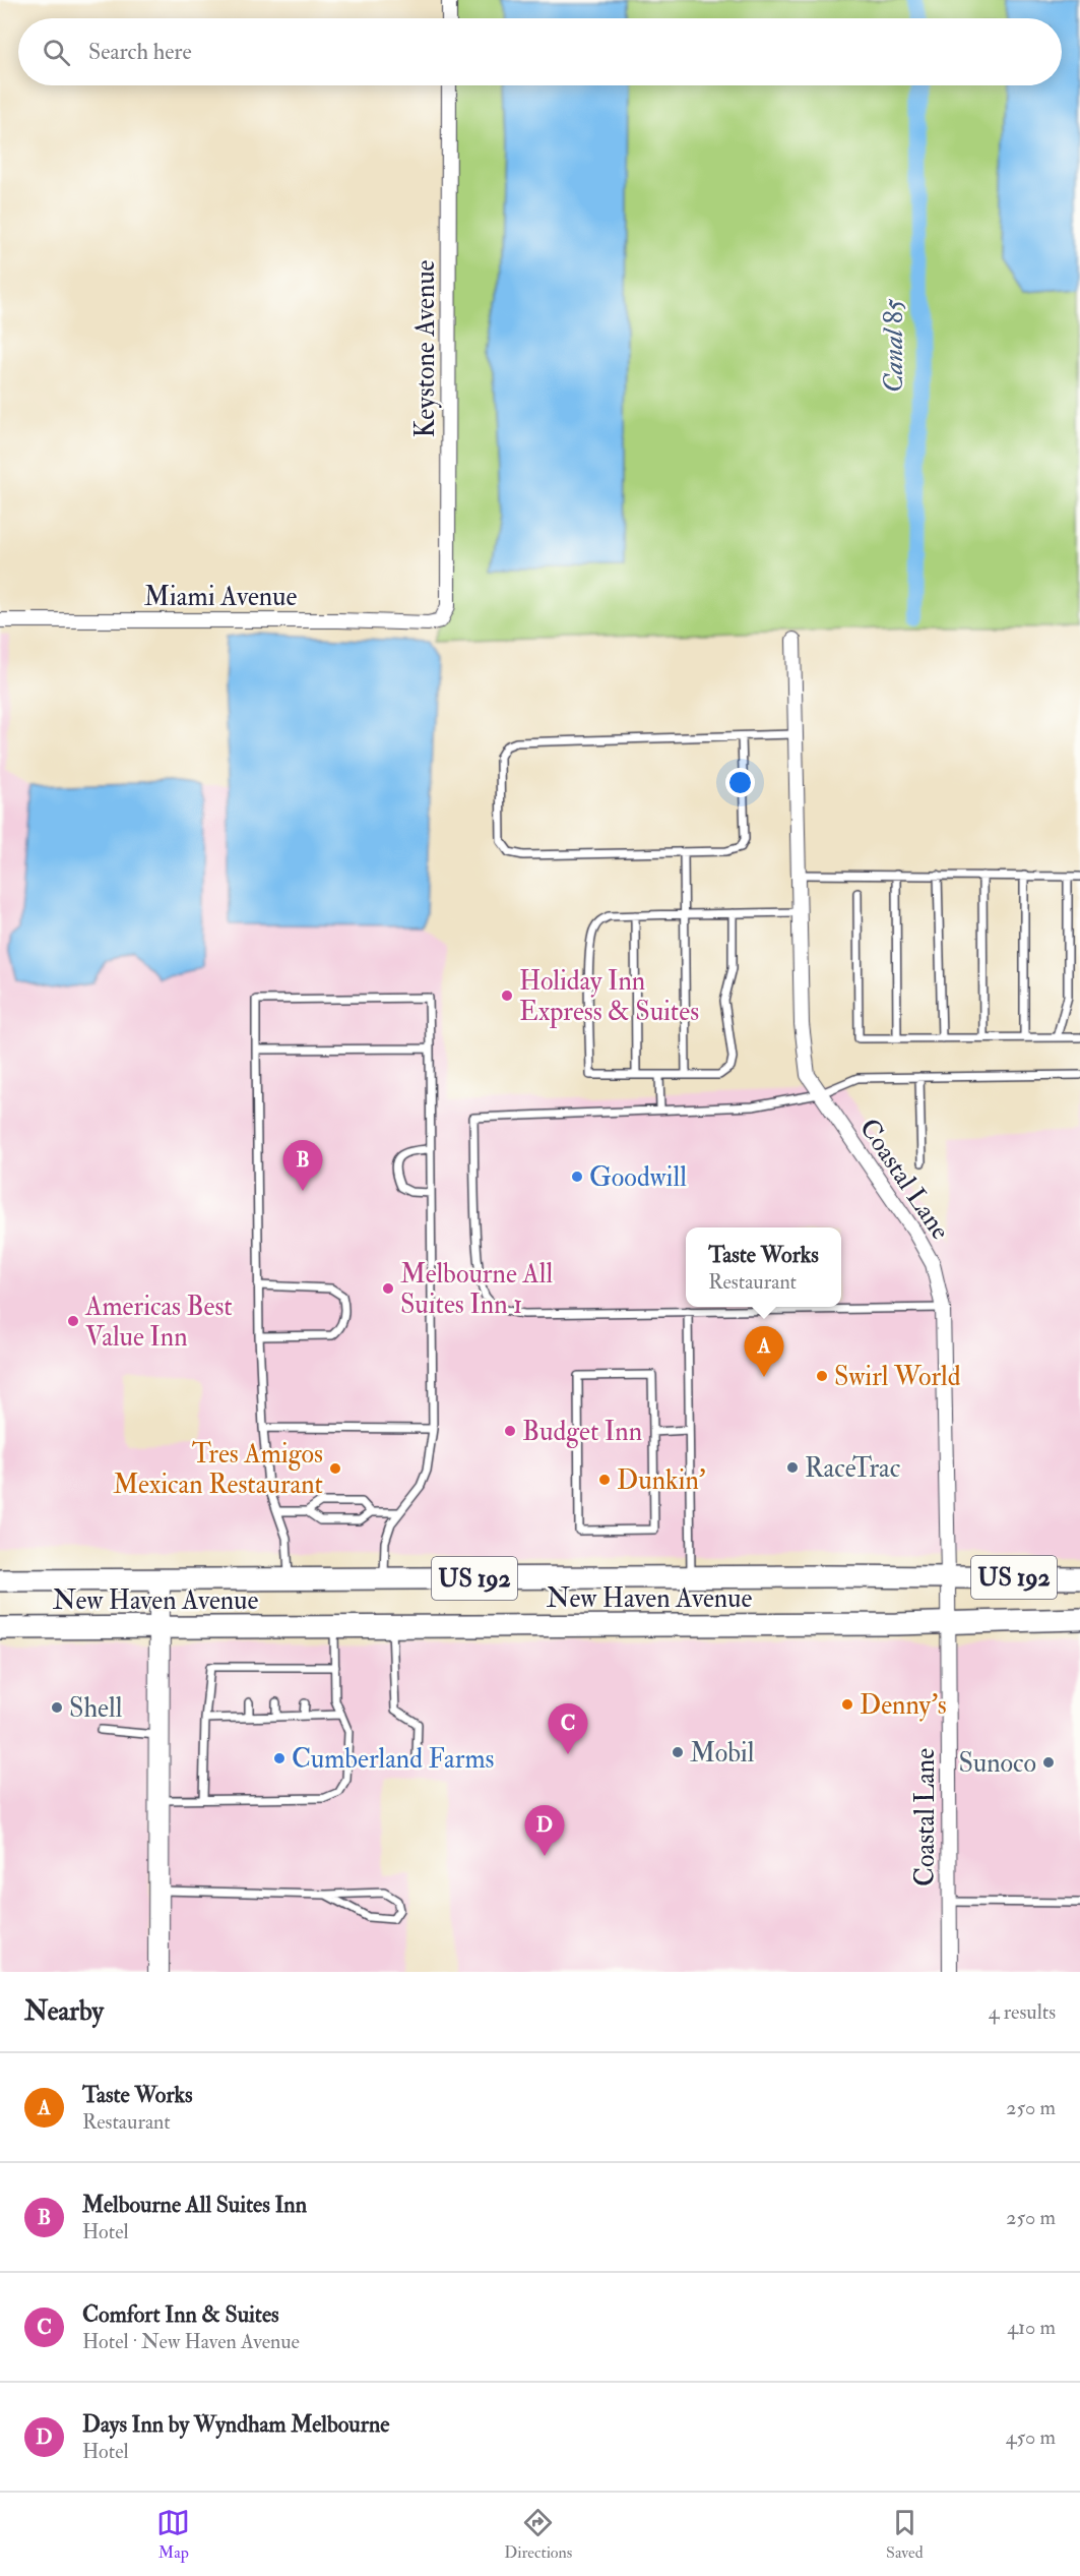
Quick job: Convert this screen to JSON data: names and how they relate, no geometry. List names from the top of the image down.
{
  "streets": {
    "main road": ["US 192", "New Haven Avenue"],
    "street": ["Keystone Avenue", "Miami Avenue", "Coastal Lane"]
  },
  "crossings": [
    ["Keystone Avenue", "Miami Avenue"],
    ["Coastal Lane", "New Haven Avenue"]
  ],
  "water": ["Canal 85"],
  "places": [
    "Holiday Inn Express & Suites",
    "Goodwill",
    "Melbourne All Suites Inn 1",
    "Americas Best Value Inn",
    "Swirl World",
    "Budget Inn",
    "RaceTrac",
    "Tres Amigos Mexican Restaurant",
    "Dunkin'",
    "Denny's",
    "Shell",
    "Mobil",
    "Cumberland Farms",
    "Sunoco"
  ],
  "page": {
    "search": "Search here",
    "pins": [
      "B",
      "A",
      "C",
      "D"
    ],
    "popup": ["Taste Works", "Restaurant"],
    "heading": ["Nearby", "4 results"],
    "list": [
      {
        "mark": "A",
        "name": "Taste Works",
        "note": "Restaurant",
        "value": "250 m"
      },
      {
        "mark": "B",
        "name": "Melbourne All Suites Inn",
        "note": "Hotel",
        "value": "250 m"
      },
      {
        "mark": "C",
        "name": "Comfort Inn & Suites",
        "note": "Hotel · New Haven Avenue",
        "value": "410 m"
      },
      {
        "mark": "D",
        "name": "Days Inn by Wyndham Melbourne",
        "note": "Hotel",
        "value": "450 m"
      }
    ],
    "nav": ["Map", "Directions", "Saved"]
  }
}
